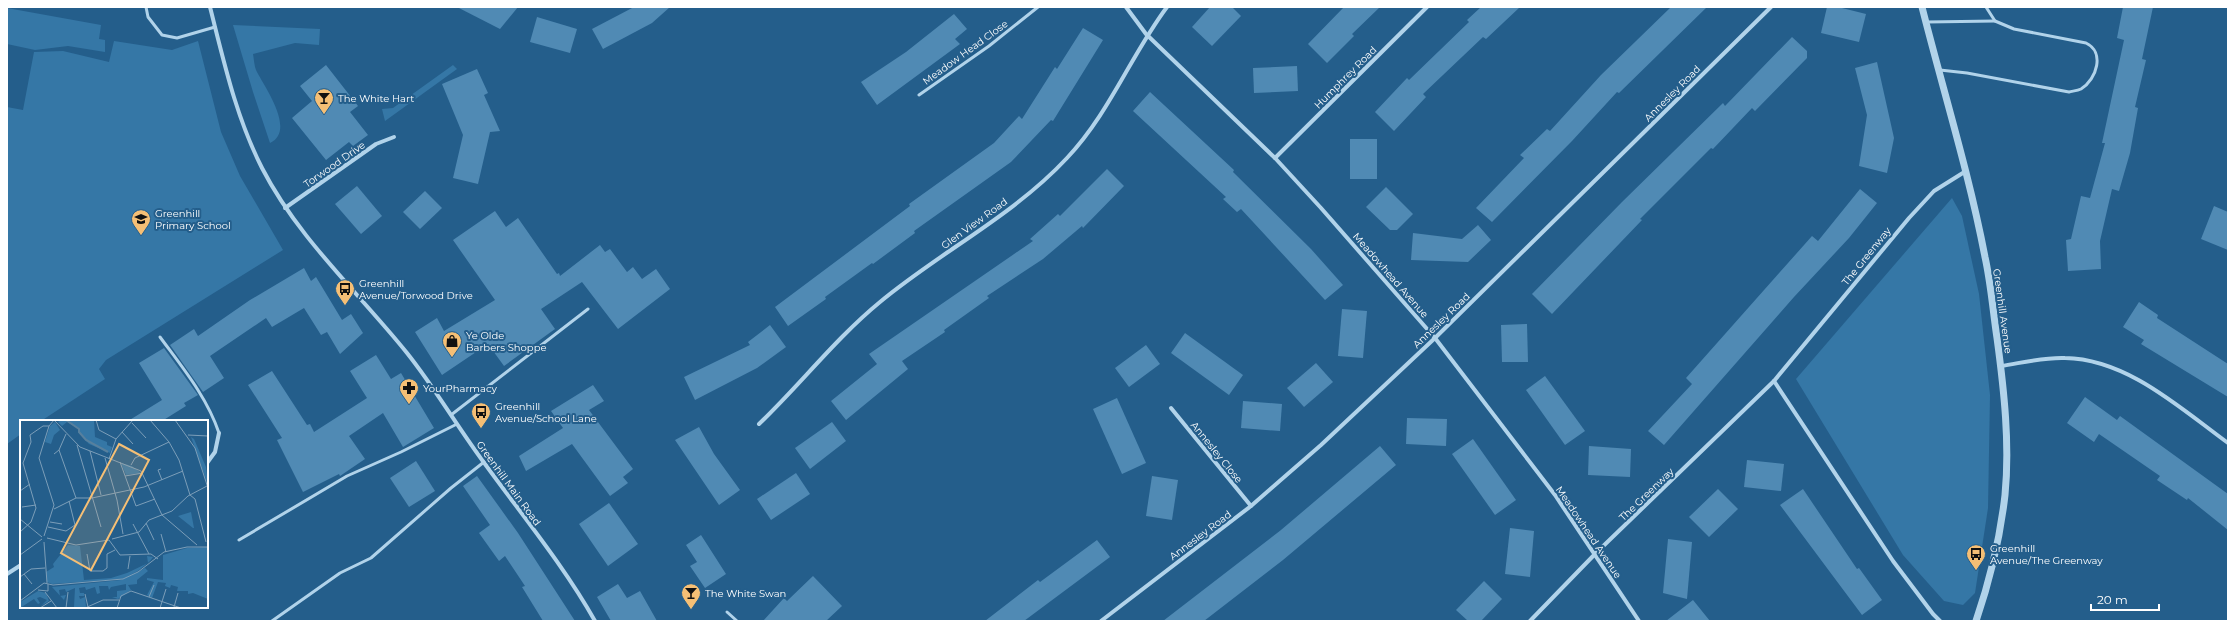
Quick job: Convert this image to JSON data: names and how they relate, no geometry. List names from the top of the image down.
{
  "streets": {
    "street": [
      "Humphrey Road",
      "Annesley Road",
      "Torwood Drive",
      "Glen View Road",
      "The Greenway",
      "Meadowhead Avenue",
      "Greenhill Avenue",
      "Annesley Close",
      "Greenhill Main Road"
    ],
    "lane": ["Meadow Head Close"]
  },
  "crossings": [
    ["Humphrey Road", "Meadowhead Avenue"],
    ["Annesley Road", "Meadowhead Avenue"],
    ["Annesley Road", "Annesley Close"],
    ["Torwood Drive", "Greenhill Main Road"],
    ["Glen View Road", "Meadowhead Avenue"],
    ["The Greenway", "Meadowhead Avenue"],
    ["The Greenway", "Greenhill Avenue"]
  ],
  "places": {
    "bar": ["The White Hart", "The White Swan"],
    "school or university": ["Greenhill Primary School"],
    "bus stop": ["Greenhill Avenue/Torwood Drive", "Greenhill Avenue/School Lane", "Greenhill Avenue/The Greenway"],
    "shop": ["Ye Olde Barbers Shoppe"],
    "pharmacy": ["YourPharmacy"]
  },
  "scale_bar": "20 m"
}
